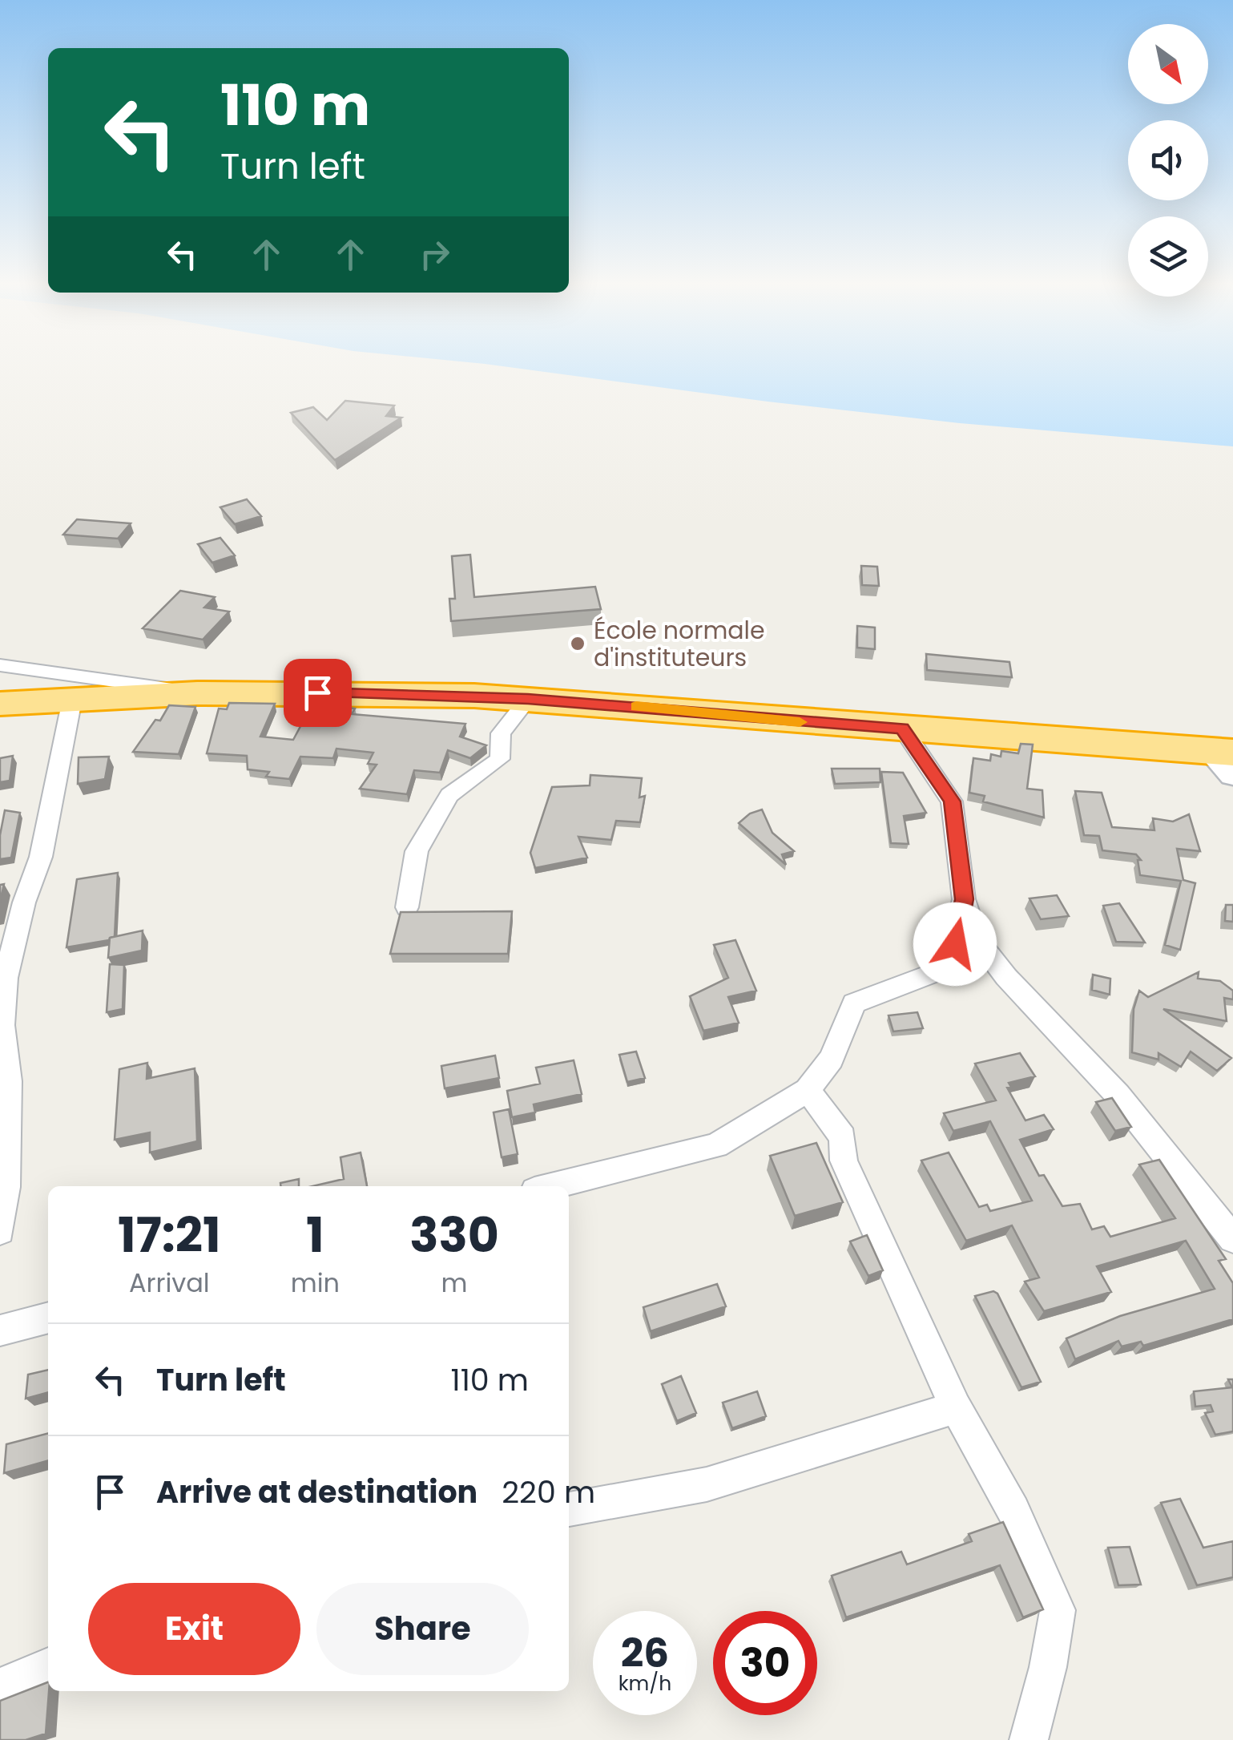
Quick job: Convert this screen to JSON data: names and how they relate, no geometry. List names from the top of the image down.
{
  "places": ["École normale d'instituteurs"],
  "north": "bottom right",
  "page": {
    "turn": ["110 m", "Turn left"],
    "eta": [
      "17:21",
      "Arrival",
      "1",
      "min",
      "330",
      "m"
    ],
    "list": [
      {
        "name": "Turn left",
        "value": "110 m"
      },
      {
        "name": "Arrive at destination",
        "value": "220 m"
      }
    ],
    "buttons": ["Exit", "Share"],
    "speed": "26 km/h",
    "limit": "30"
  }
}
